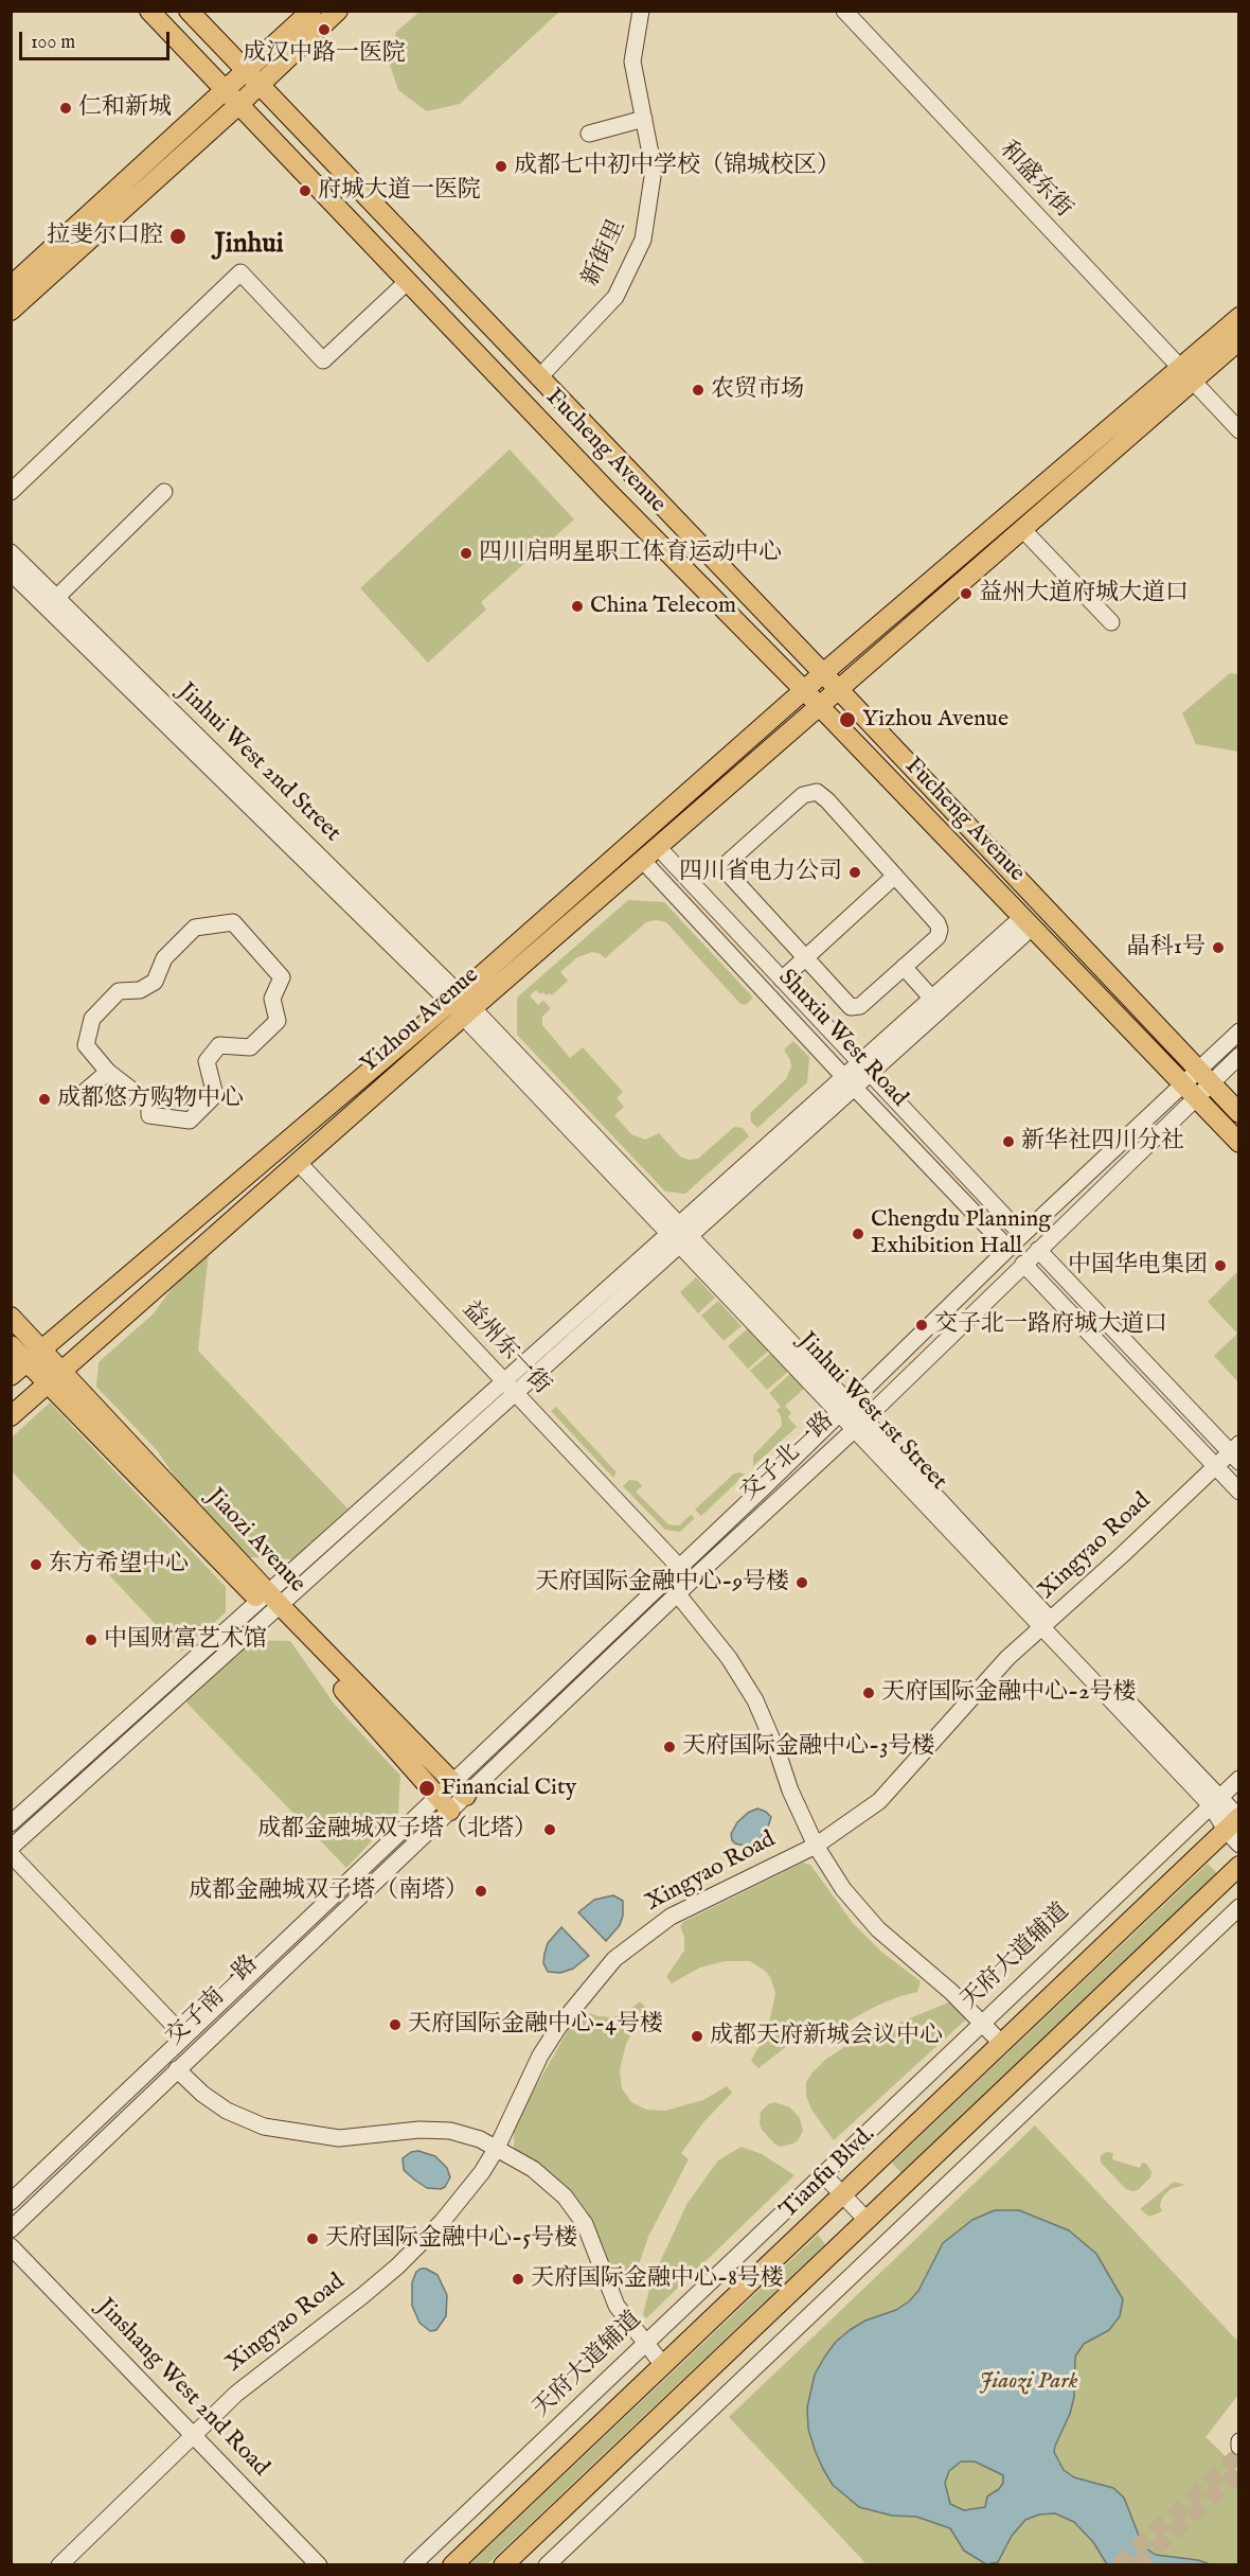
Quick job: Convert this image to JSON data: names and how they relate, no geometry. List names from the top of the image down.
{
  "streets": {
    "main road": [
      "Fucheng Avenue",
      "Yizhou Avenue",
      "Jiaozi Avenue",
      "Tianfu Blvd."
    ],
    "street": [
      "和盛东街",
      "新街里",
      "Jinhui West 2nd Street",
      "Shuxiu West Road",
      "益州东一街",
      "Jinhui West 1st Street",
      "交子北一路",
      "Xingyao Road",
      "天府大道辅道",
      "交子南一路",
      "Jinshang West 2nd Road"
    ]
  },
  "crossings": [
    ["和盛东街", "Yizhou Avenue"],
    ["新街里", "Fucheng Avenue"],
    ["Fucheng Avenue", "Yizhou Avenue"],
    ["Fucheng Avenue", "交子北一路"],
    ["Jinhui West 2nd Street", "Yizhou Avenue"],
    ["Jinhui West 2nd Street", "Jinhui West 1st Street"],
    ["Yizhou Avenue", "Shuxiu West Road"],
    ["Yizhou Avenue", "益州东一街"],
    ["Yizhou Avenue", "Jinhui West 1st Street"],
    ["Yizhou Avenue", "Jiaozi Avenue"],
    ["Shuxiu West Road", "交子北一路"],
    ["益州东一街", "交子北一路"],
    ["Jinhui West 1st Street", "交子北一路"],
    ["Jinhui West 1st Street", "Xingyao Road"],
    ["Jinhui West 1st Street", "天府大道辅道"],
    ["Jinhui West 1st Street", "Tianfu Blvd."],
    ["交子北一路", "Jiaozi Avenue"],
    ["交子北一路", "交子南一路"],
    ["Jiaozi Avenue", "交子南一路"],
    ["Xingyao Road", "Jinshang West 2nd Road"]
  ],
  "districts": ["Jinhui"],
  "parks": ["Jiaozi Park"],
  "places": [
    "成汉中路一医院",
    "仁和新城",
    "成都七中初中学校（锦城校区）",
    "府城大道一医院",
    "拉斐尔口腔",
    "农贸市场",
    "四川启明星职工体育运动中心",
    "益州大道府城大道口",
    "China Telecom",
    "Yizhou Avenue",
    "四川省电力公司",
    "晶科1号",
    "成都悠方购物中心",
    "新华社四川分社",
    "Chengdu Planning Exhibition Hall",
    "中国华电集团",
    "交子北一路府城大道口",
    "东方希望中心",
    "天府国际金融中心-9号楼",
    "中国财富艺术馆",
    "天府国际金融中心-2号楼",
    "天府国际金融中心-3号楼",
    "Financial City",
    "成都金融城双子塔（北塔）",
    "成都金融城双子塔（南塔）",
    "天府国际金融中心-4号楼",
    "成都天府新城会议中心",
    "天府国际金融中心-5号楼",
    "天府国际金融中心-8号楼"
  ],
  "scale_bar": "100 m"
}
